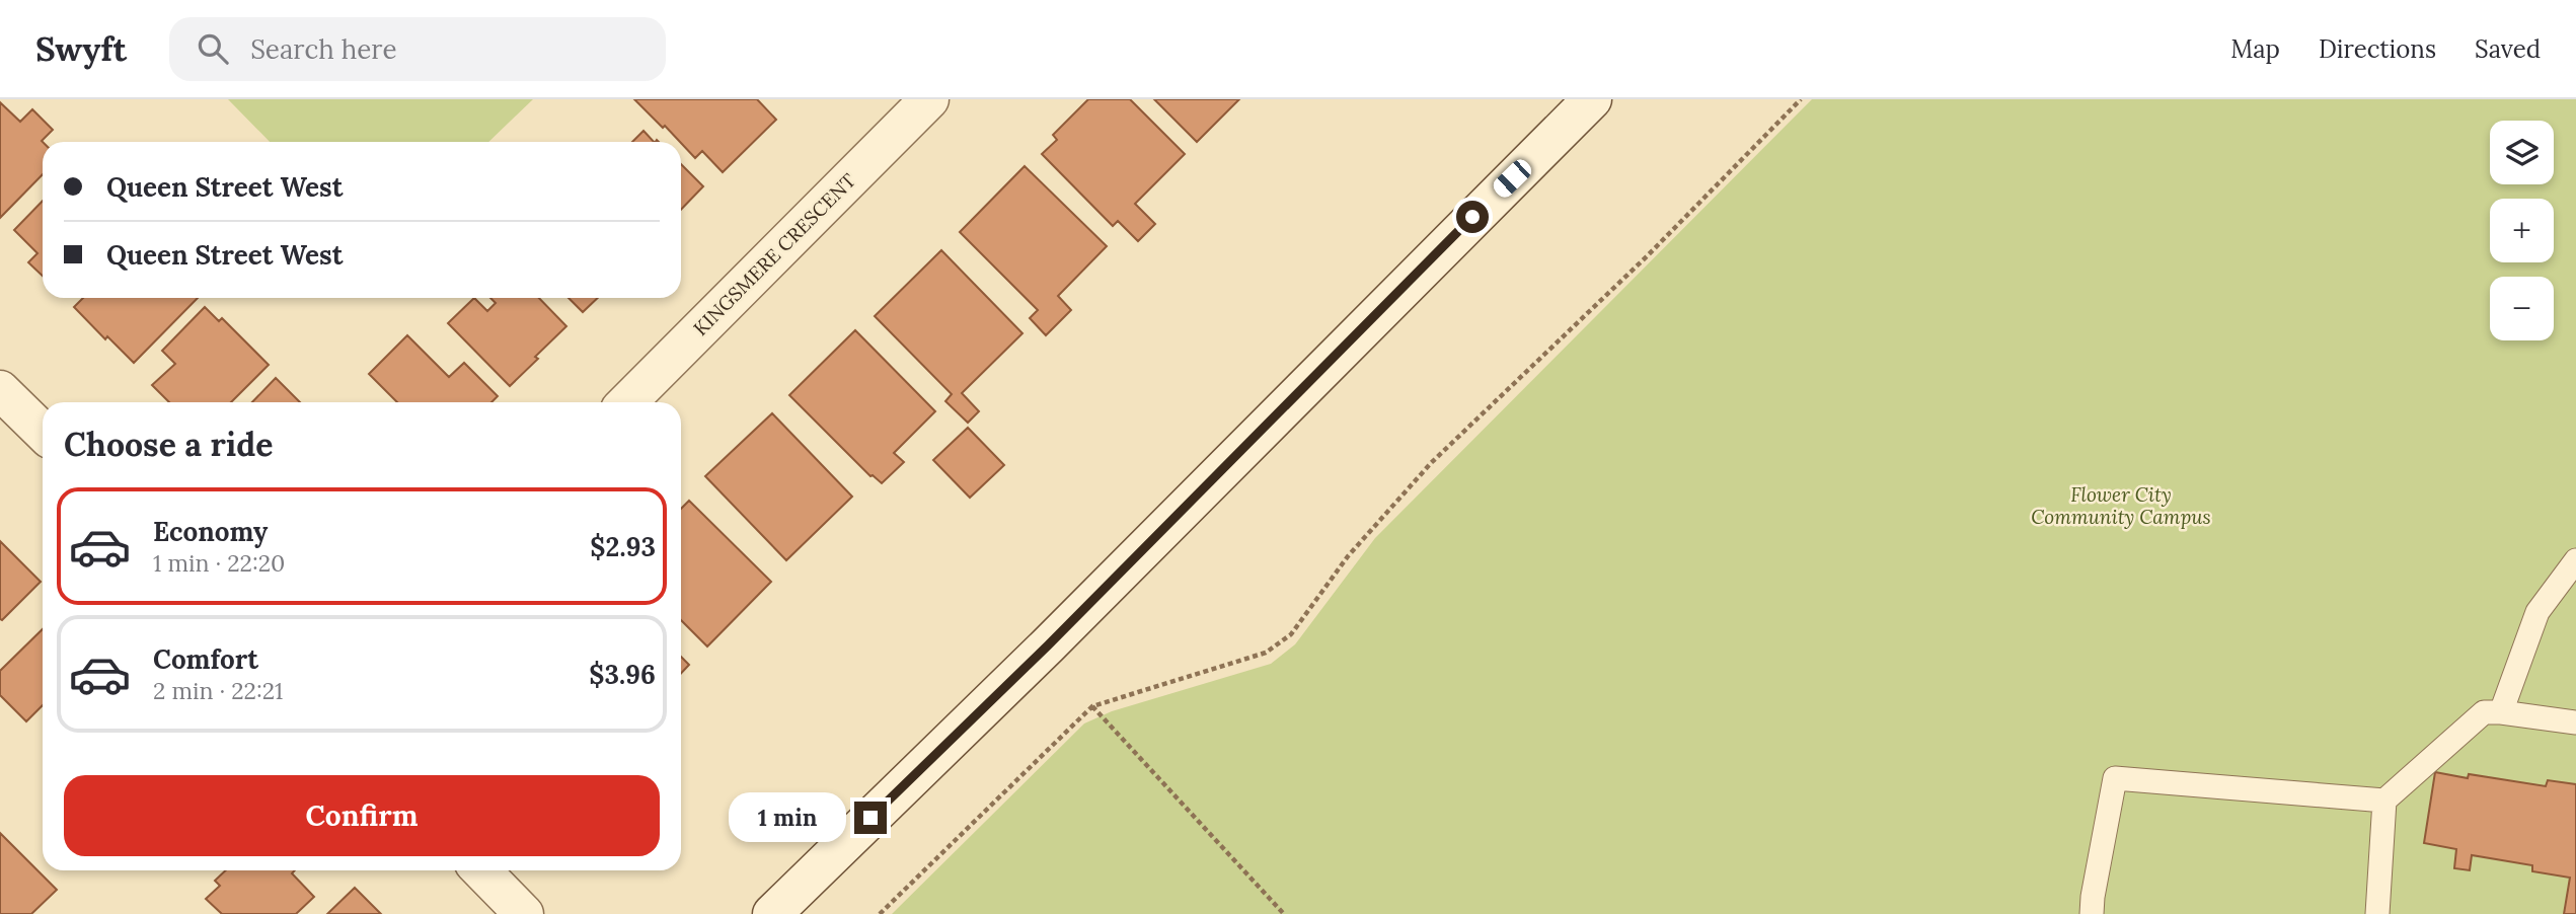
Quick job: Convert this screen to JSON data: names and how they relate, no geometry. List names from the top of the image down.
{
  "streets": {
    "main road": ["KINGSMERE CRESCENT"]
  },
  "parks": ["Flower City Community Campus"],
  "page": {
    "header": "Swyft",
    "search": "Search here",
    "nav": ["Map", "Directions", "Saved"],
    "map_buttons": ["+", "−"],
    "banner": ["Queen Street West", "Queen Street West"],
    "heading": "Choose a ride",
    "list": [
      {
        "name": "Economy",
        "note": "1 min · 22:20",
        "value": "$2.93"
      },
      {
        "name": "Comfort",
        "note": "2 min · 22:21",
        "value": "$3.96"
      }
    ],
    "buttons": "Confirm",
    "bubble": "1 min"
  }
}
